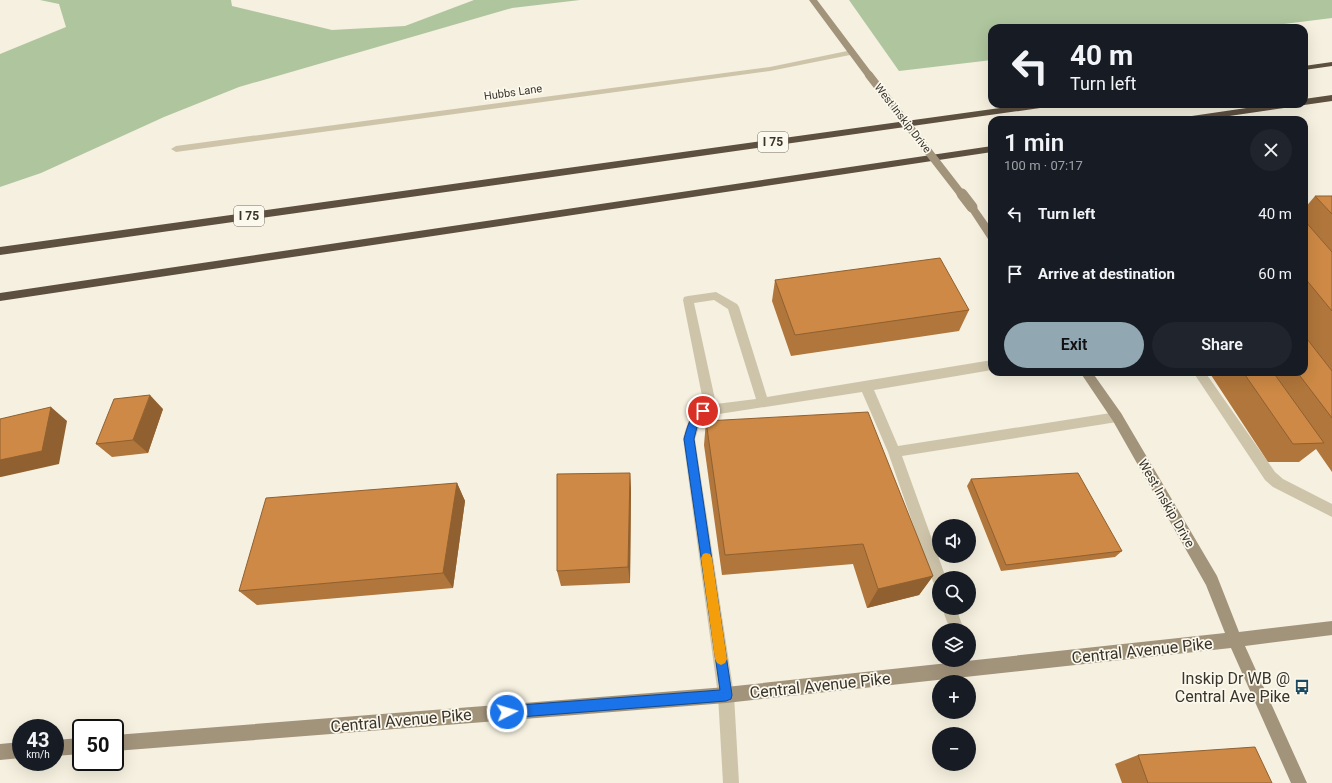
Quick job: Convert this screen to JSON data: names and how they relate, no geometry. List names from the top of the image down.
{
  "streets": {
    "highway": ["I 75"],
    "main road": ["West Inskip Drive", "Central Avenue Pike"],
    "street": ["Hubbs Lane"]
  },
  "crossings": [
    ["Hubbs Lane", "West Inskip Drive"],
    ["West Inskip Drive", "Central Avenue Pike"]
  ],
  "places": {
    "bus stop": ["Inskip Dr WB @ Central Ave Pike"]
  },
  "page": {
    "turn": ["40 m", "Turn left"],
    "heading": ["1 min", "100 m · 07:17"],
    "list": [
      {
        "name": "Turn left",
        "value": "40 m"
      },
      {
        "name": "Arrive at destination",
        "value": "60 m"
      }
    ],
    "buttons": ["Exit", "Share"],
    "map_buttons": ["+", "−"],
    "speed": "43 km/h",
    "limit": "50"
  }
}
